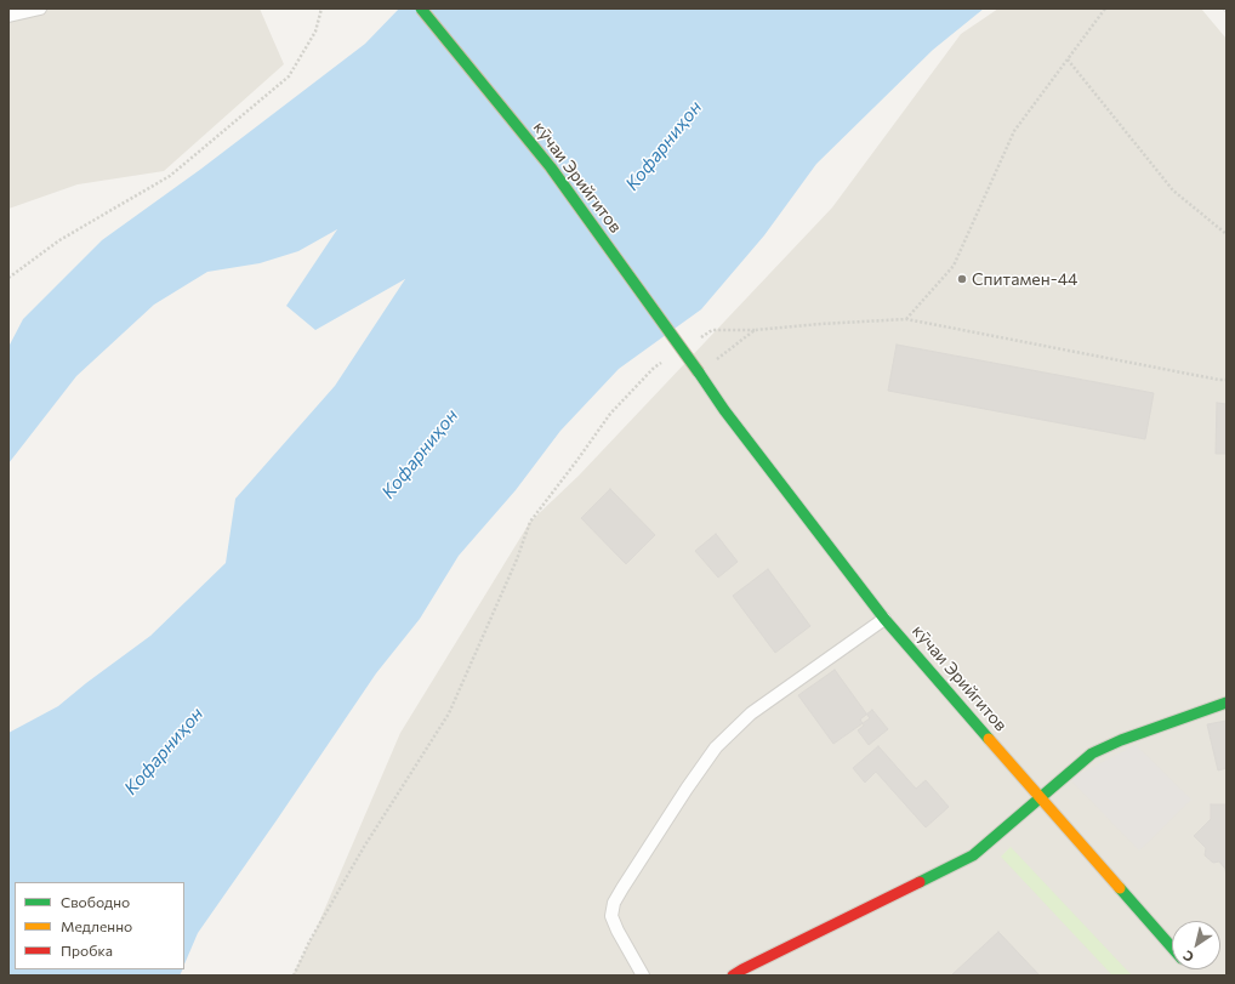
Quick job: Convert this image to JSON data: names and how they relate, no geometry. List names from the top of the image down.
{
  "streets": {
    "main road": ["кӯчаи Эрийгитов"]
  },
  "water": ["Кофарниҳон"],
  "places": ["Спитамен-44"],
  "legend": ["Свободно", "Медленно", "Пробка"],
  "north": "bottom left"
}
